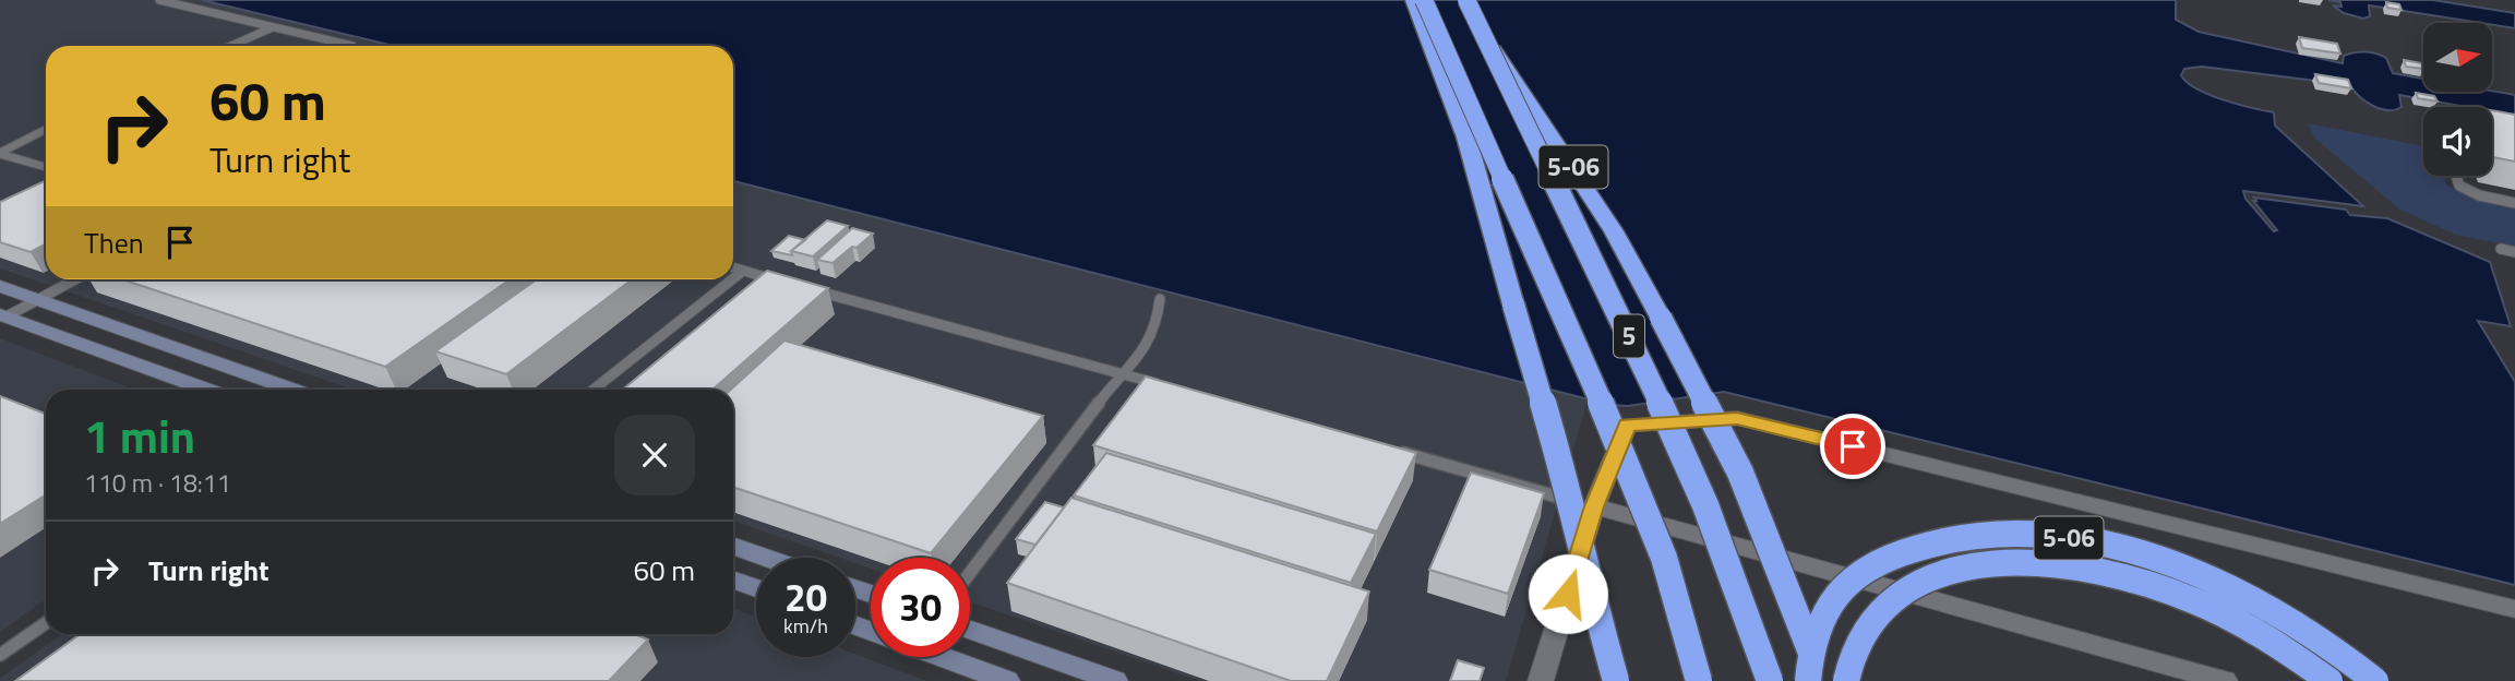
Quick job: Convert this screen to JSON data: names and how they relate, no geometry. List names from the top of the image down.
{
  "streets": {
    "highway": ["5-06", "5"]
  },
  "crossings": [
    ["5-06", "5"]
  ],
  "north": "right",
  "page": {
    "turn": ["60 m", "Turn right"],
    "then": "Then",
    "heading": ["1 min", "110 m · 18:11"],
    "list": [
      {
        "name": "Turn right",
        "value": "60 m"
      }
    ],
    "speed": "20 km/h",
    "limit": "30"
  }
}
